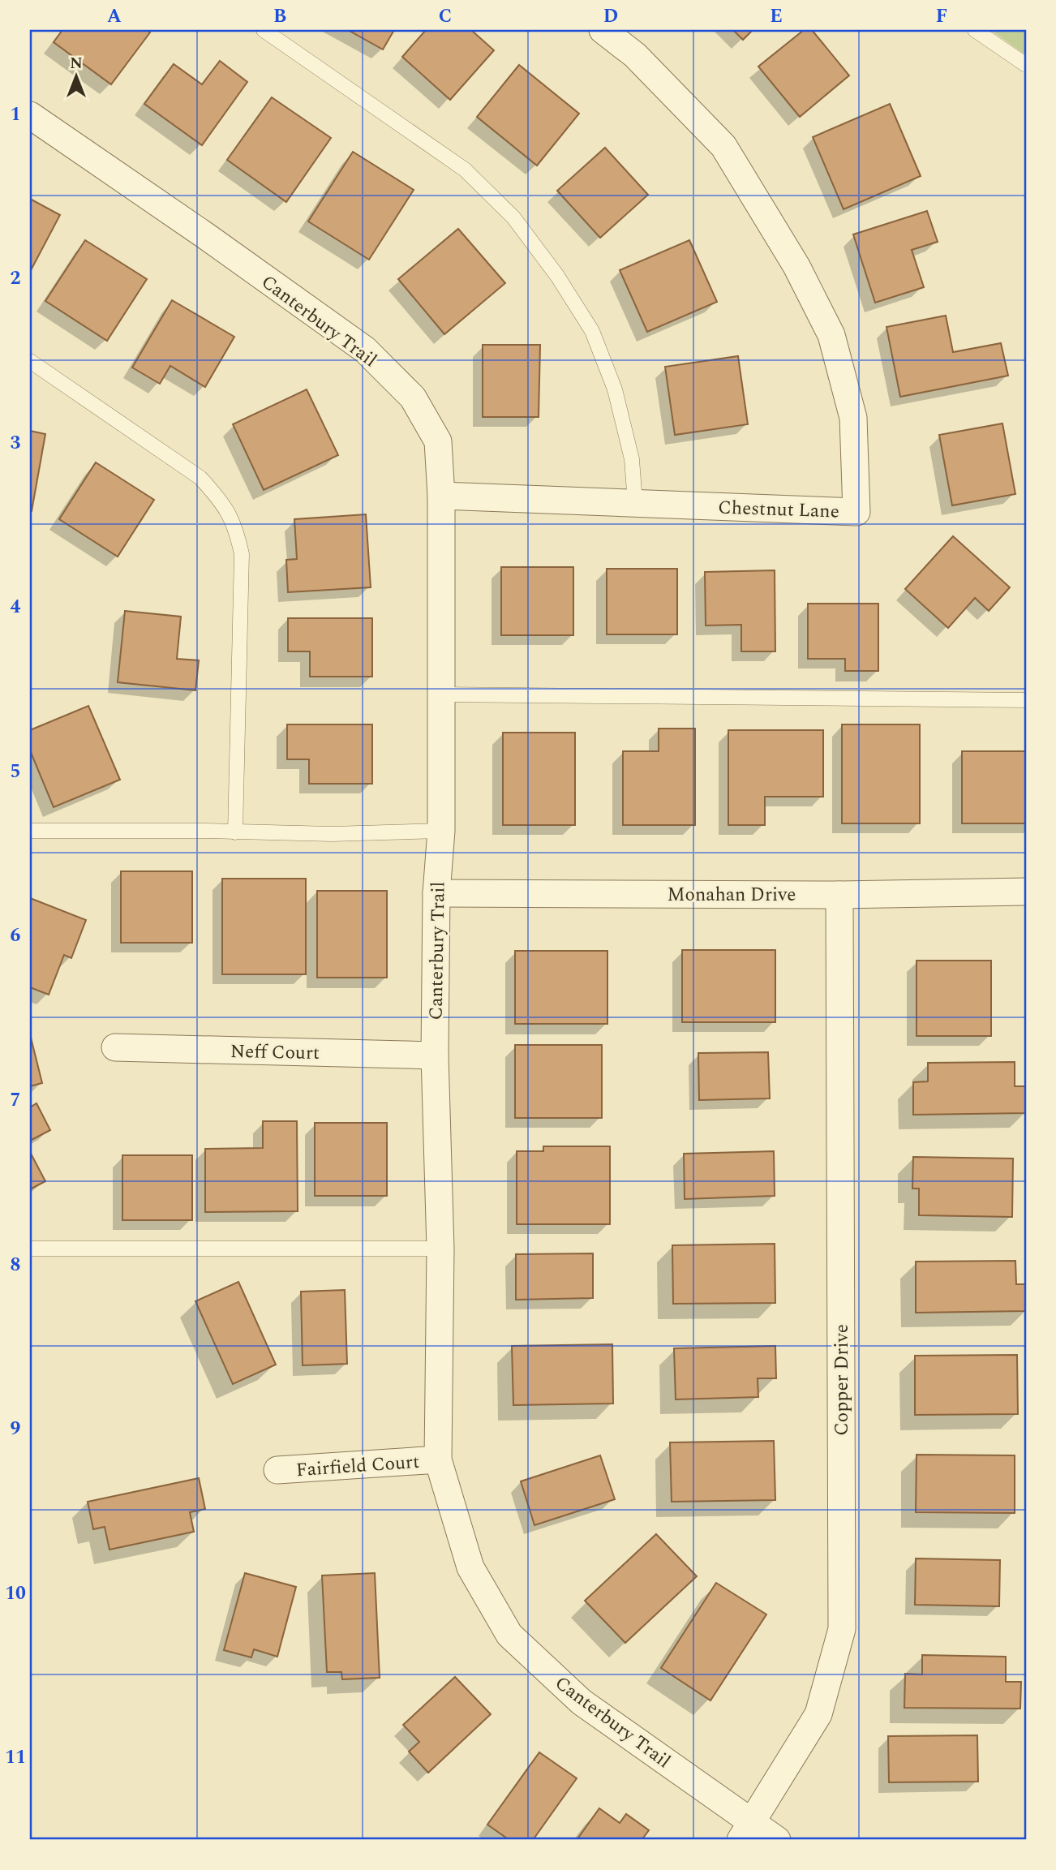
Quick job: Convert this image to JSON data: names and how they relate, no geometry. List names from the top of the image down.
{
  "streets": {
    "street": [
      "Canterbury Trail",
      "Chestnut Lane",
      "Monahan Drive",
      "Neff Court",
      "Copper Drive",
      "Fairfield Court"
    ]
  },
  "crossings": [
    ["Canterbury Trail", "Chestnut Lane"],
    ["Canterbury Trail", "Monahan Drive"],
    ["Canterbury Trail", "Neff Court"],
    ["Canterbury Trail", "Copper Drive"],
    ["Canterbury Trail", "Fairfield Court"],
    ["Monahan Drive", "Copper Drive"]
  ],
  "north": "top",
  "grid": {
    "columns": [
      "A",
      "B",
      "C",
      "D",
      "E",
      "F"
    ],
    "rows": [
      "1",
      "2",
      "3",
      "4",
      "5",
      "6",
      "7",
      "8",
      "9",
      "10",
      "11"
    ]
  }
}
